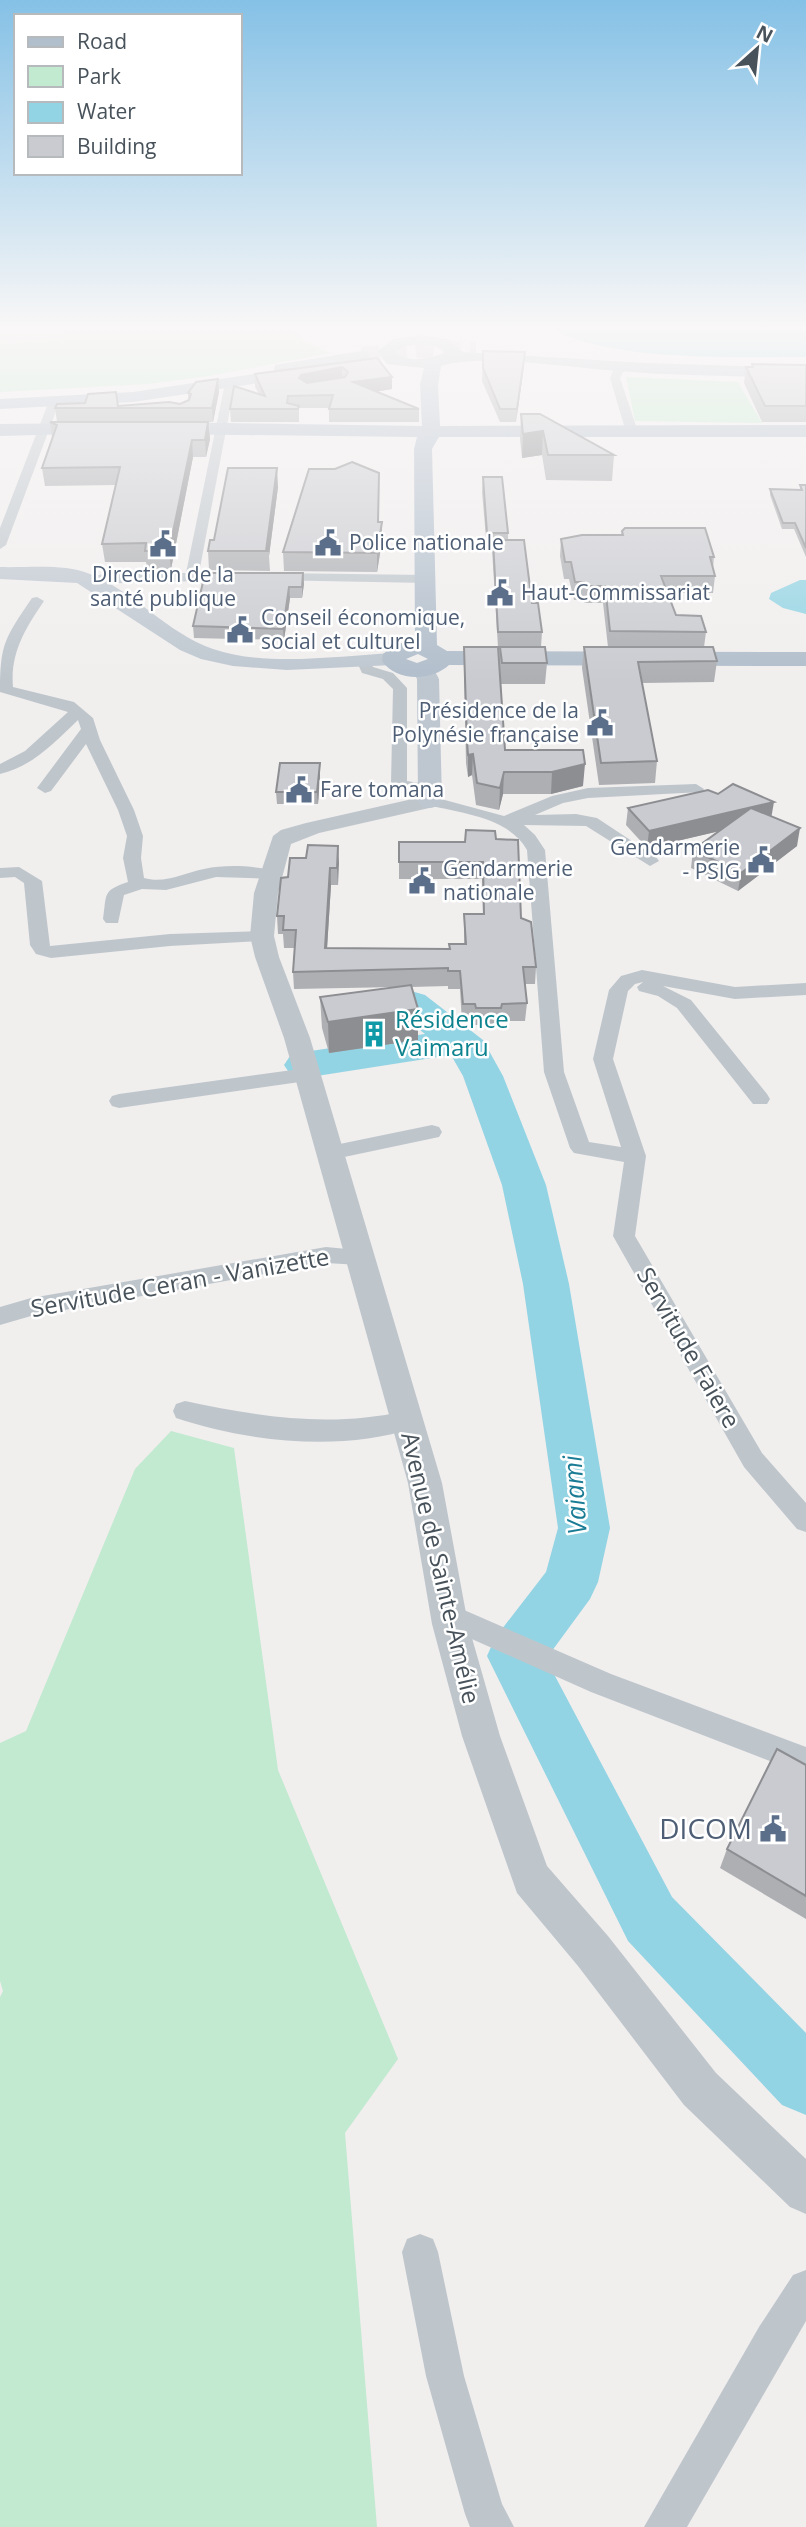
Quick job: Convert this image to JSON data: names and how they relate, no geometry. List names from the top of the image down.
{
  "streets": {
    "street": ["Servitude Ceran - Vanizette", "Servitude Faiere", "Avenue de Sainte-Amélie"]
  },
  "crossings": [
    ["Servitude Ceran - Vanizette", "Avenue de Sainte-Amélie"]
  ],
  "water": ["Vaiami"],
  "places": {
    "public building": [
      "Police nationale",
      "Direction de la santé publique",
      "Haut-Commissariat",
      "Conseil économique, social et culturel",
      "Présidence de la Polynésie française",
      "Fare tomana",
      "Gendarmerie - PSIG",
      "Gendarmerie nationale",
      "DICOM"
    ],
    "building": ["Résidence Vaimaru"]
  },
  "legend": [
    "Road",
    "Park",
    "Water",
    "Building"
  ],
  "north": "top right"
}
